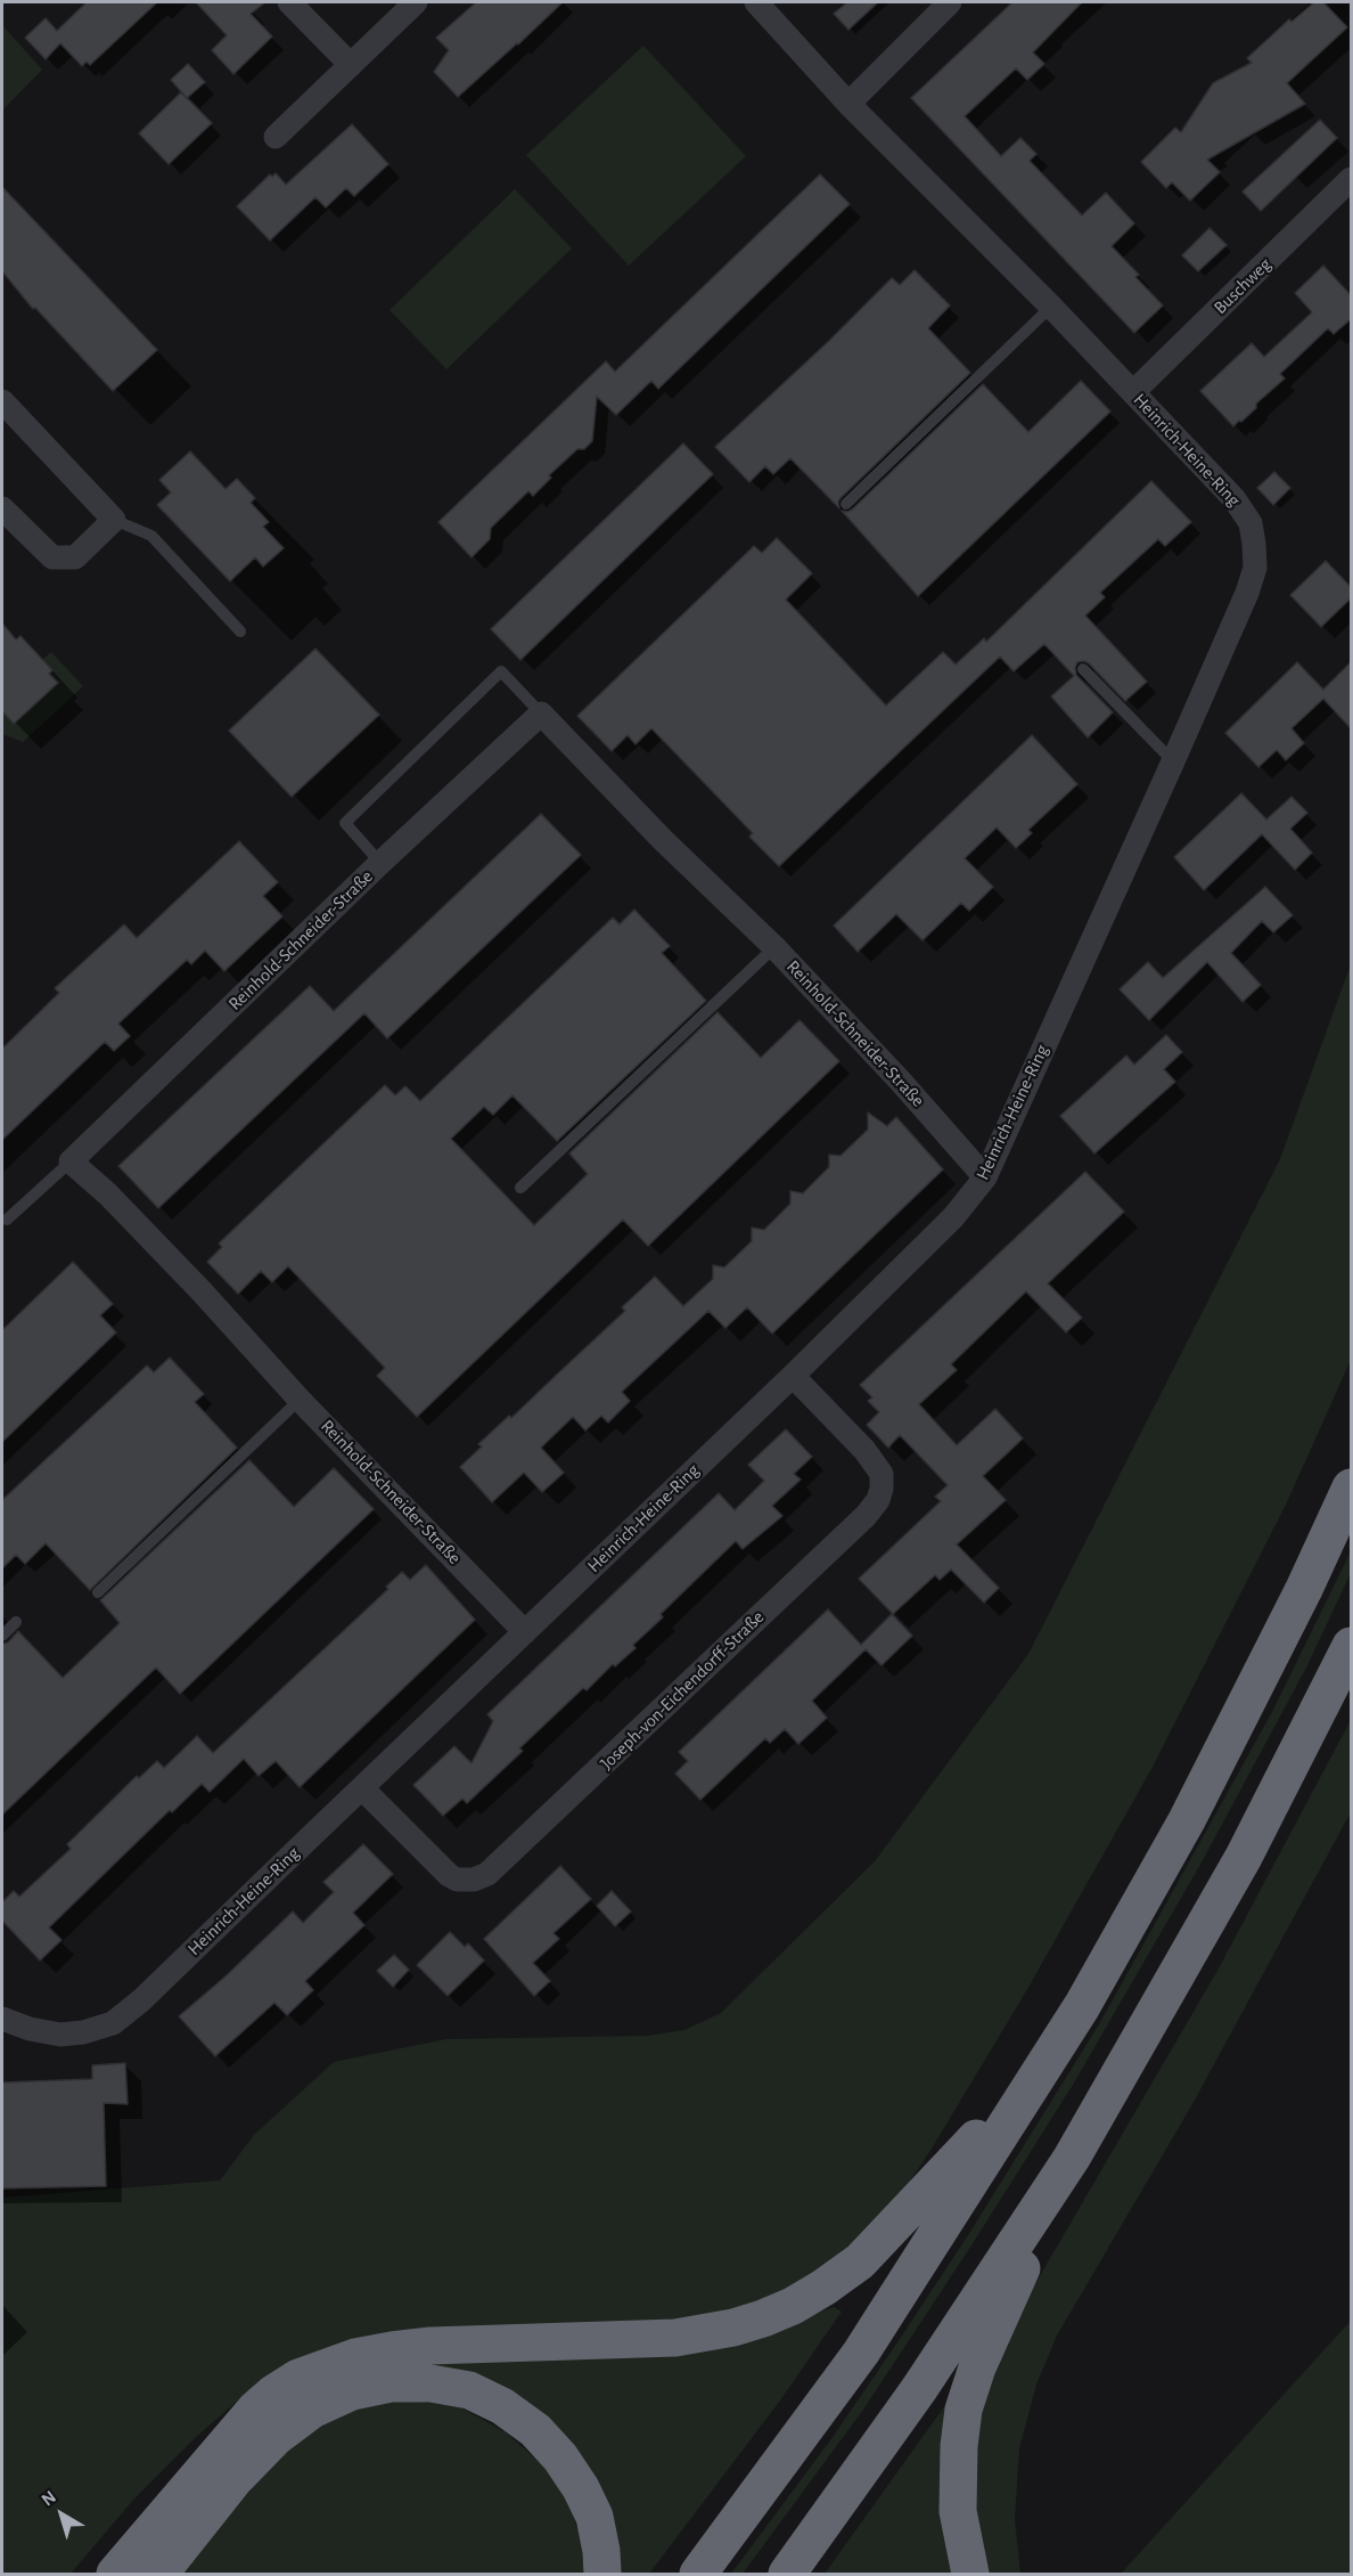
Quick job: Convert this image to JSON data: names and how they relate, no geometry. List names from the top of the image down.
{
  "streets": {
    "street": [
      "Buschweg",
      "Heinrich-Heine-Ring",
      "Reinhold-Schneider-Straße",
      "Joseph-von-Eichendorff-Straße"
    ]
  },
  "crossings": [
    ["Buschweg", "Heinrich-Heine-Ring"],
    ["Heinrich-Heine-Ring", "Reinhold-Schneider-Straße"],
    ["Heinrich-Heine-Ring", "Joseph-von-Eichendorff-Straße"]
  ],
  "north": "top left"
}
